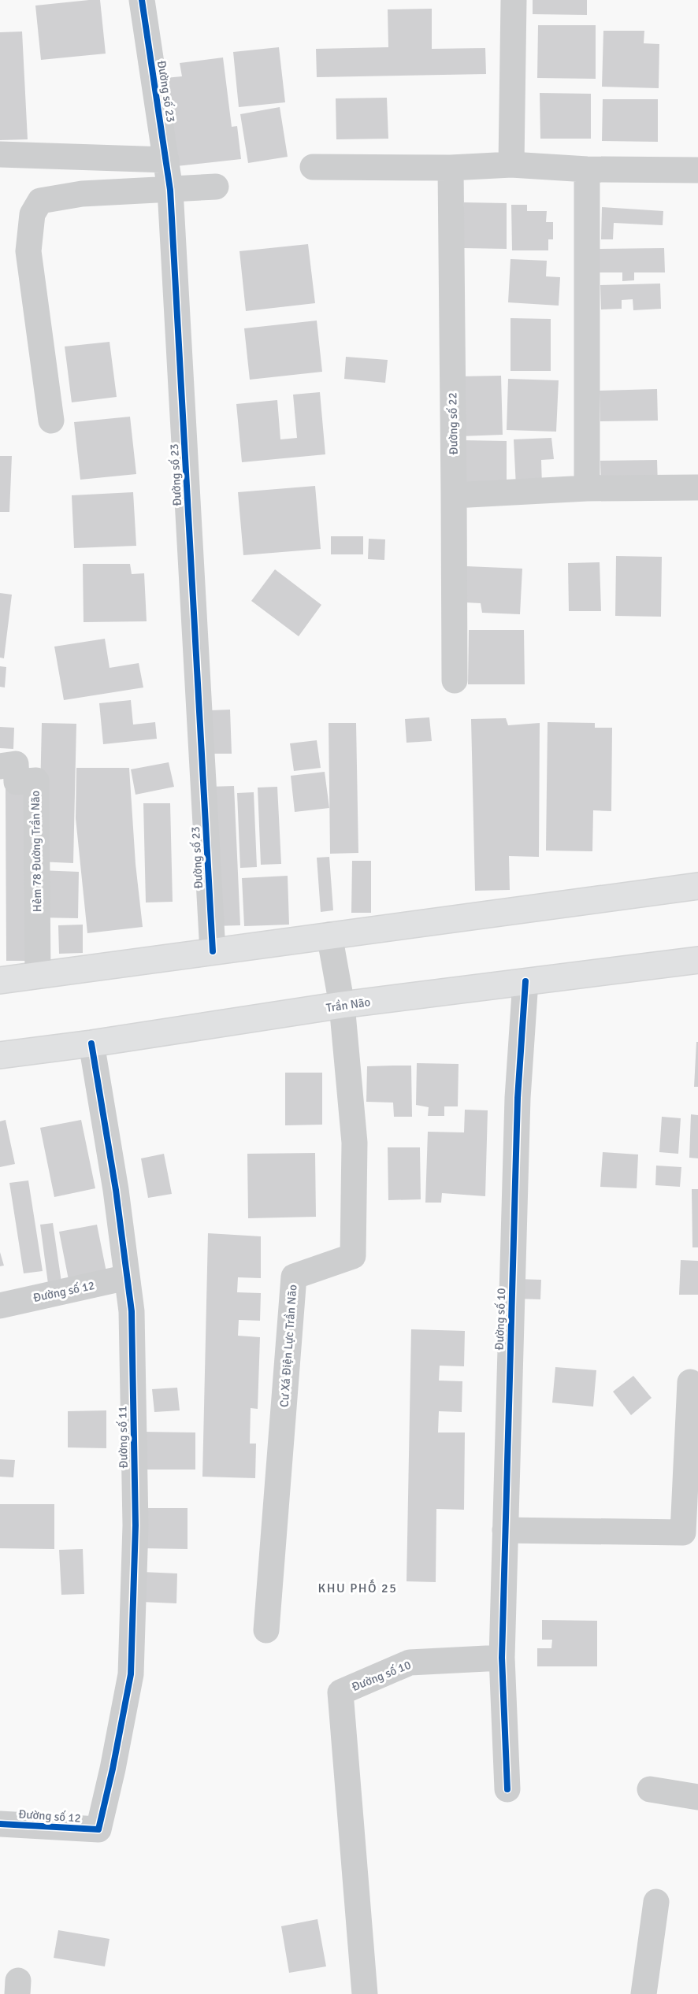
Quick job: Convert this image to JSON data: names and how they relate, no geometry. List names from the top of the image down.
{
  "streets": {
    "main road": ["Trần Não"],
    "street": [
      "Đường số 23",
      "Đường số 22",
      "Hẻm 78 Đường Trần Não",
      "Đường số 12",
      "Đường số 10",
      "Cư Xá Điện Lực Trần Não",
      "Đường số 11"
    ]
  },
  "crossings": [
    ["Trần Não", "Đường số 10"],
    ["Trần Não", "Cư Xá Điện Lực Trần Não"],
    ["Trần Não", "Đường số 11"],
    ["Đường số 12", "Đường số 11"]
  ],
  "districts": ["KHU PHỐ 25"]
}
